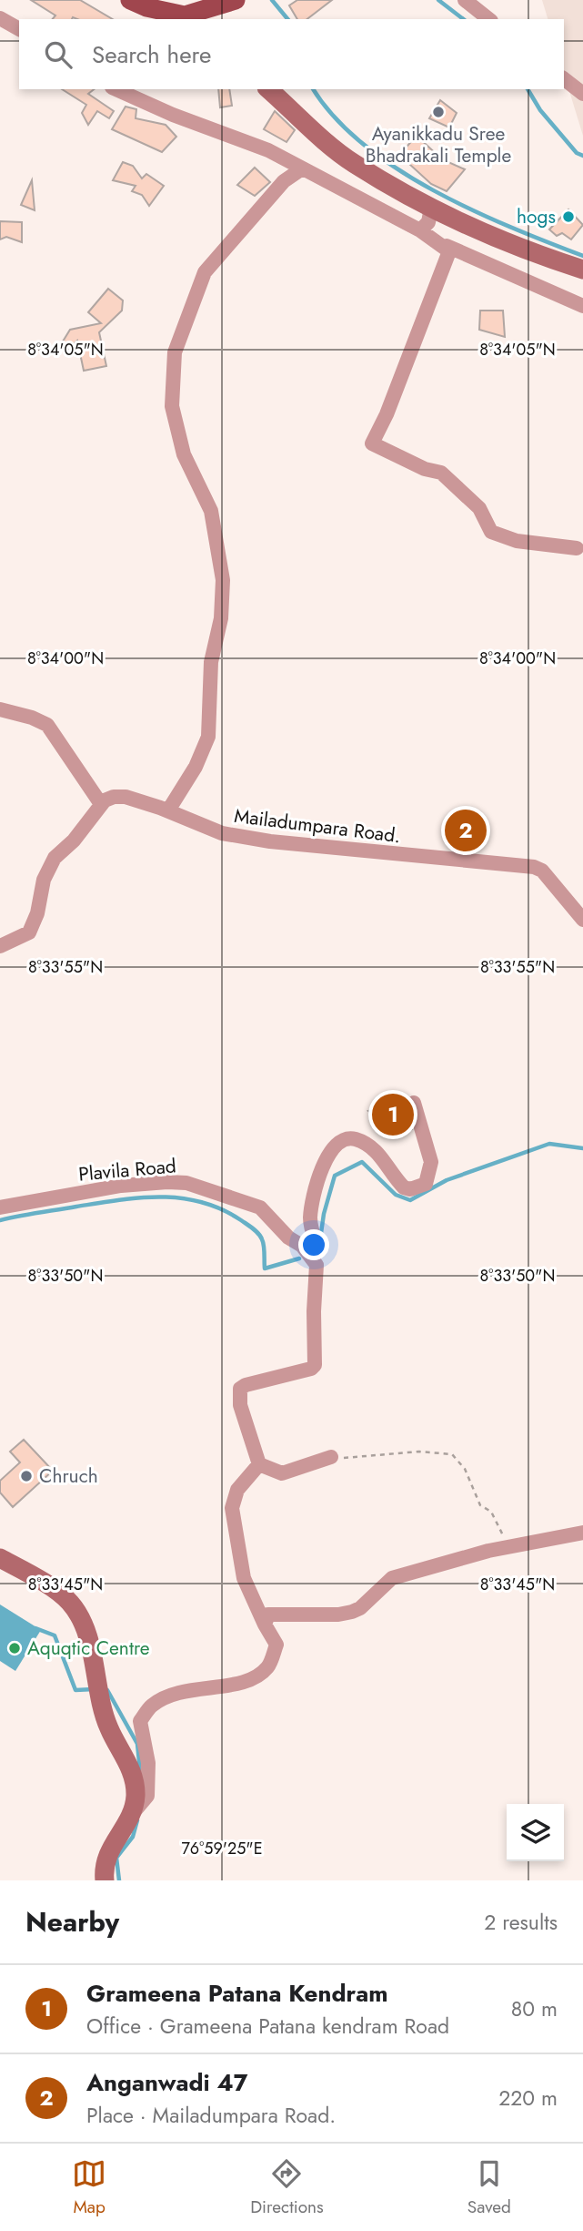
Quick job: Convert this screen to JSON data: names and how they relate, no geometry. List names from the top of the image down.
{
  "streets": {
    "street": ["Mailadumpara Road.", "Plavila Road"]
  },
  "places": [
    "Ayanikkadu Sree Bhadrakali Temple",
    "hogs",
    "Chruch",
    "Aquqtic Centre"
  ],
  "page": {
    "search": "Search here",
    "pins": ["2", "1"],
    "heading": ["Nearby", "2 results"],
    "list": [
      {
        "mark": "1",
        "name": "Grameena Patana Kendram",
        "note": "Office · Grameena Patana kendram Road",
        "value": "80 m"
      },
      {
        "mark": "2",
        "name": "Anganwadi 47",
        "note": "Place · Mailadumpara Road.",
        "value": "220 m"
      }
    ],
    "nav": ["Map", "Directions", "Saved"]
  },
  "coordinates": [
    "8°34'05\"N",
    "8°34'00\"N",
    "8°33'55\"N",
    "8°33'50\"N",
    "8°33'45\"N",
    "76°59'25\"E"
  ]
}
